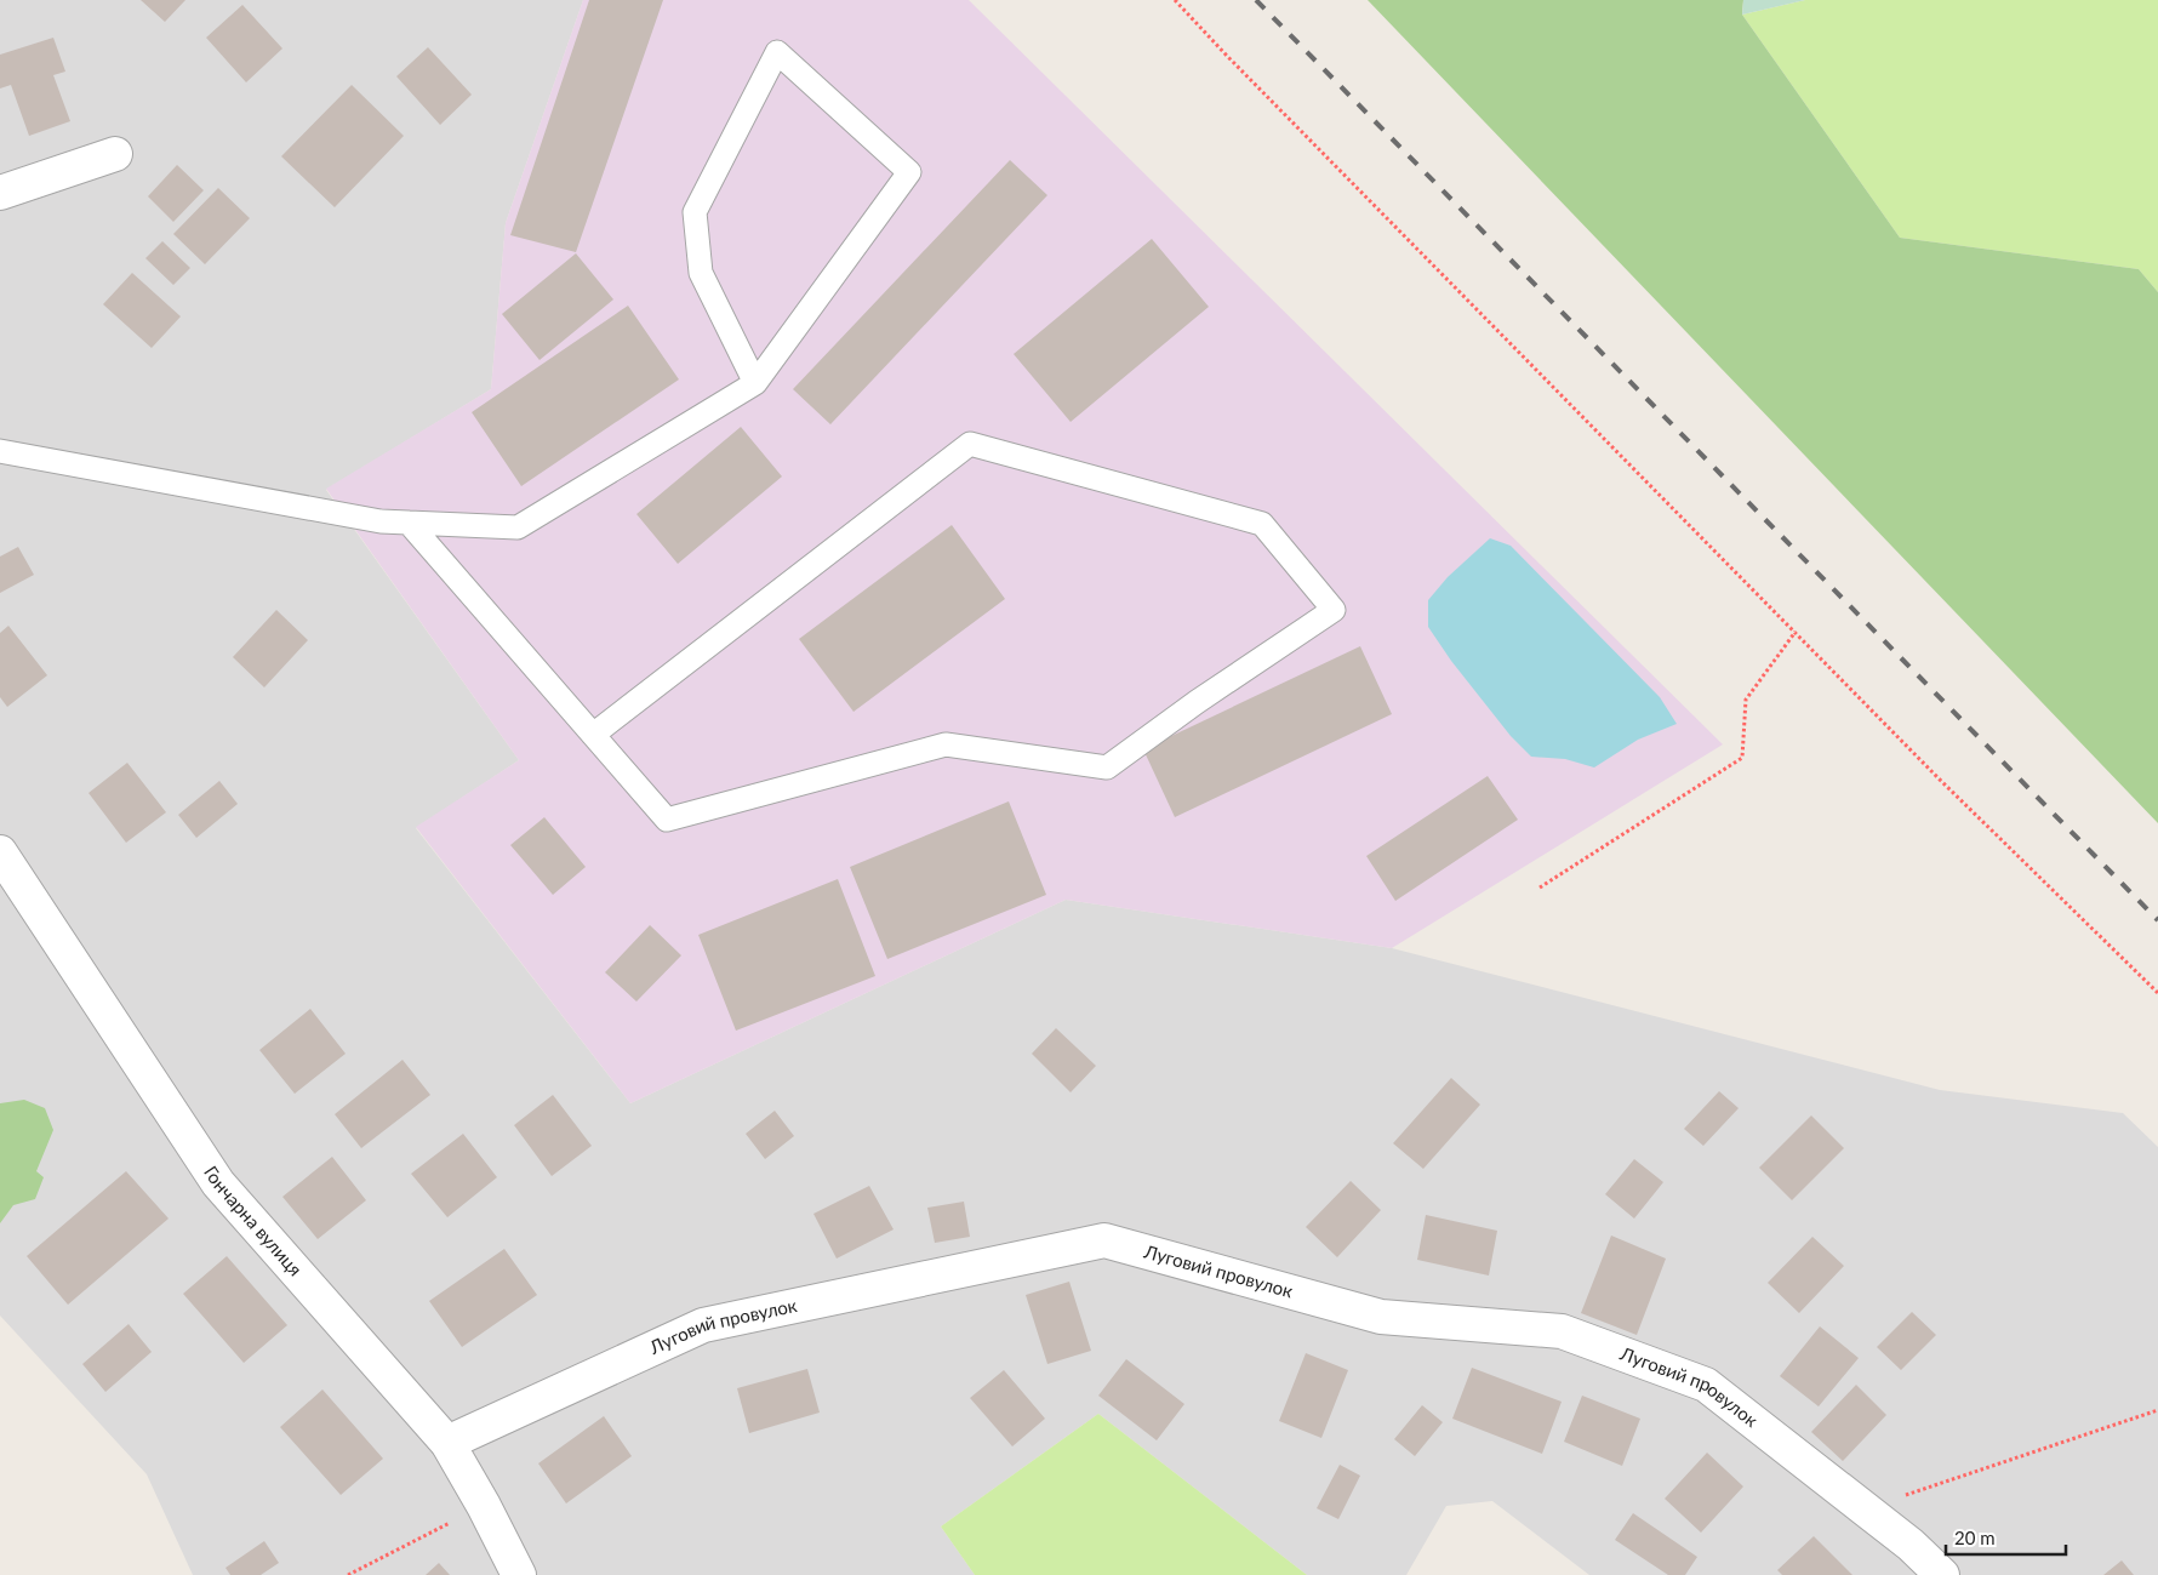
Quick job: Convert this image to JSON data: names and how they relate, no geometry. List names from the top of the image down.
{
  "streets": {
    "street": ["Гончарна вулиця", "Луговий провулок"]
  },
  "crossings": [
    ["Гончарна вулиця", "Луговий провулок"]
  ],
  "scale_bar": "20 m"
}
